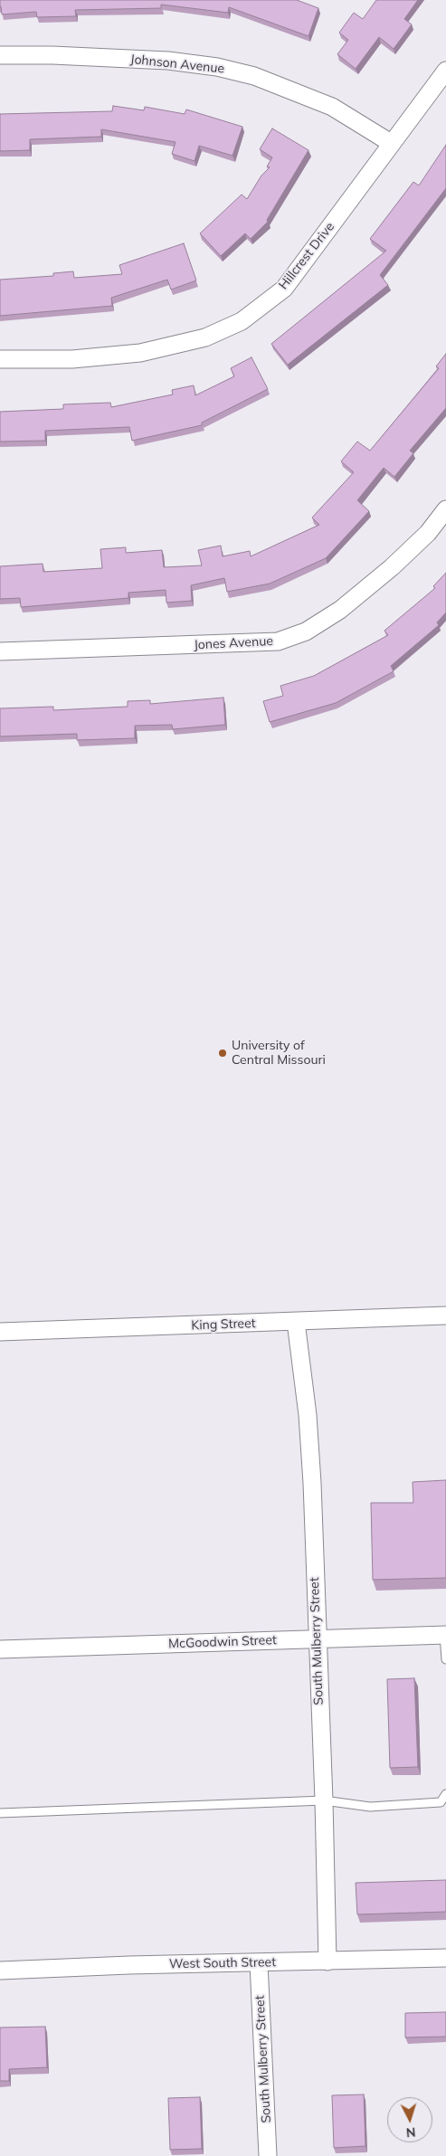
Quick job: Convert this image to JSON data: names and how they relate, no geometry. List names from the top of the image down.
{
  "streets": {
    "street": [
      "Johnson Avenue",
      "Hillcrest Drive",
      "Jones Avenue",
      "King Street",
      "South Mulberry Street",
      "McGoodwin Street",
      "West South Street"
    ]
  },
  "crossings": [
    ["Johnson Avenue", "Hillcrest Drive"],
    ["King Street", "South Mulberry Street"],
    ["South Mulberry Street", "McGoodwin Street"],
    ["South Mulberry Street", "West South Street"]
  ],
  "places": ["University of Central Missouri"],
  "north": "bottom"
}
